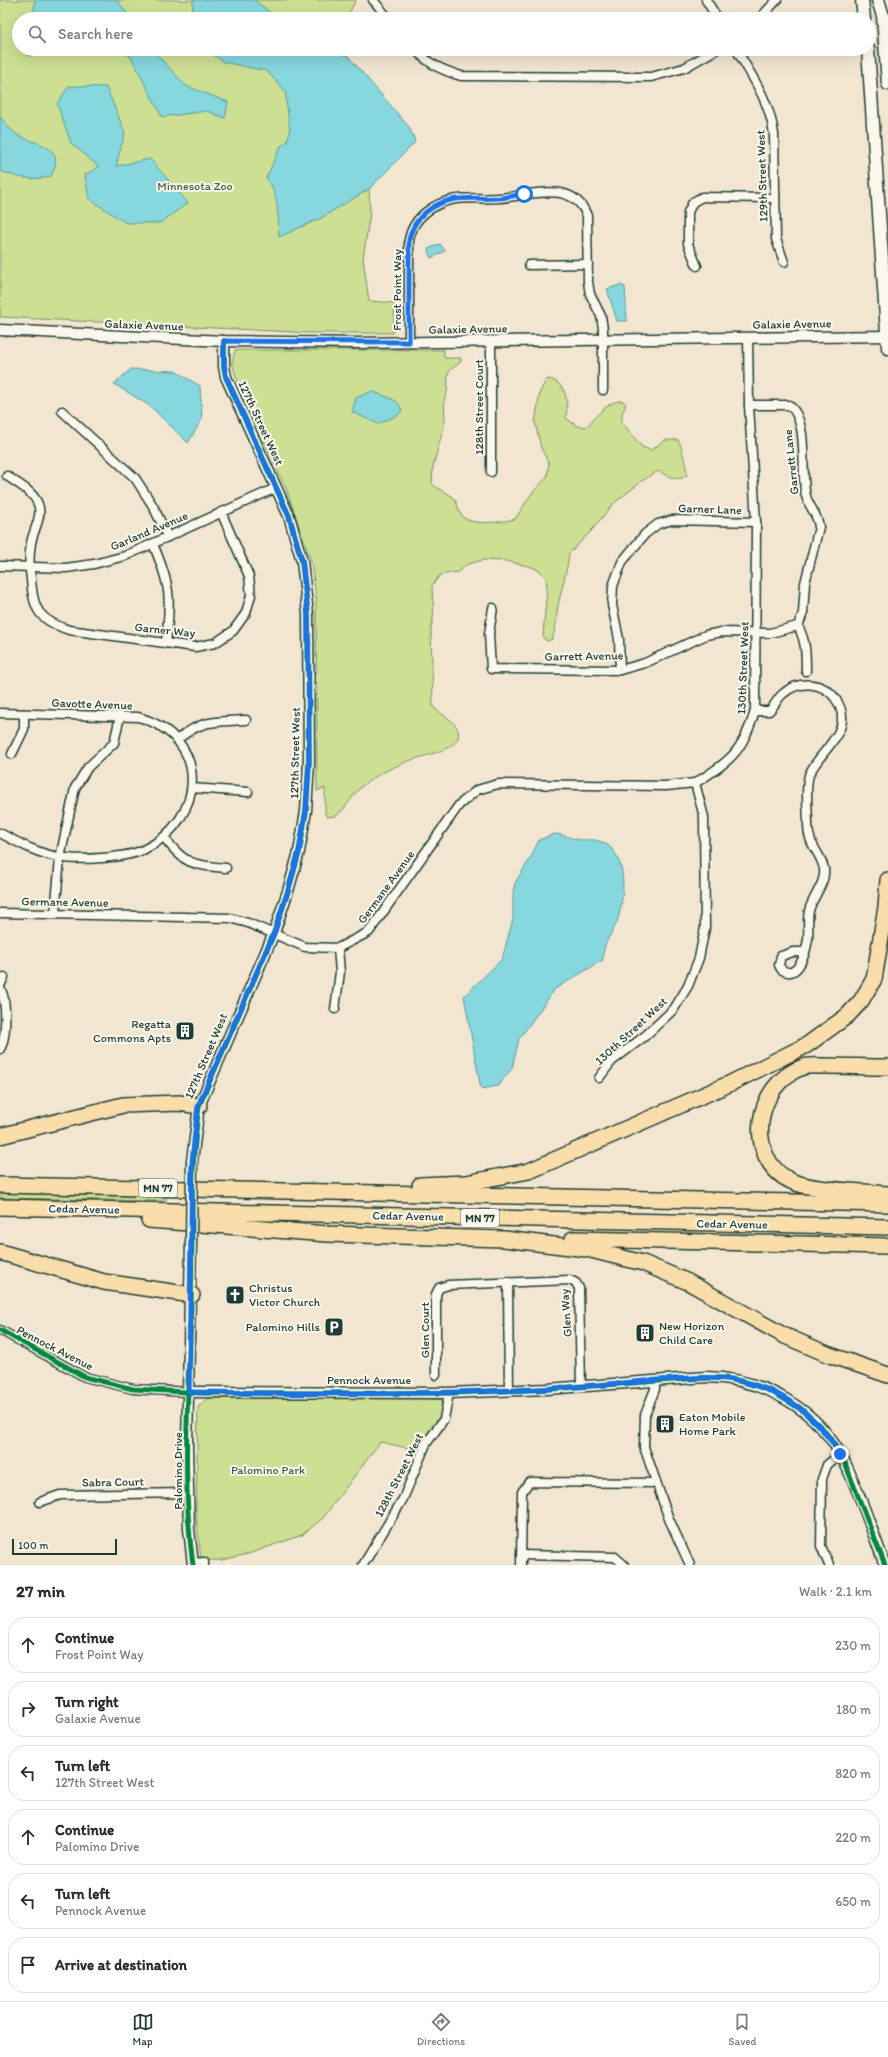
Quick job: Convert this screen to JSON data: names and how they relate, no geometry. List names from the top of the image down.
{
  "streets": {
    "highway": ["MN 77", "Cedar Avenue"],
    "street": [
      "129th Street West",
      "Frost Point Way",
      "Galaxie Avenue",
      "128th Street Court",
      "127th Street West",
      "Garrett Lane",
      "Garner Lane",
      "Garland Avenue",
      "Garner Way",
      "Garrett Avenue",
      "130th Street West",
      "Gavotte Avenue",
      "Germane Avenue",
      "Glen Way",
      "Glen Court",
      "Pennock Avenue",
      "Palomino Drive",
      "128th Street West",
      "Sabra Court"
    ]
  },
  "crossings": [
    ["Frost Point Way", "Galaxie Avenue"],
    ["Galaxie Avenue", "128th Street Court"],
    ["Galaxie Avenue", "127th Street West"],
    ["Galaxie Avenue", "130th Street West"],
    ["127th Street West", "Garland Avenue"],
    ["127th Street West", "Germane Avenue"],
    ["127th Street West", "Palomino Drive"],
    ["Garrett Lane", "Garrett Avenue"],
    ["Garrett Lane", "130th Street West"],
    ["Garner Lane", "Garrett Avenue"],
    ["Garner Lane", "130th Street West"],
    ["Garland Avenue", "Garner Way"],
    ["Garrett Avenue", "130th Street West"],
    ["130th Street West", "Germane Avenue"],
    ["Glen Way", "Glen Court"],
    ["Glen Way", "Pennock Avenue"],
    ["Pennock Avenue", "Palomino Drive"],
    ["Pennock Avenue", "128th Street West"],
    ["Palomino Drive", "Sabra Court"]
  ],
  "parks": ["Minnesota Zoo", "Palomino Park"],
  "places": {
    "building": ["Regatta Commons Apts", "New Horizon Child Care", "Eaton Mobile Home Park"],
    "church": ["Christus Victor Church"],
    "parking": ["Palomino Hills"]
  },
  "scale_bar": "100 m",
  "page": {
    "search": "Search here",
    "scale": "100 m",
    "heading": ["27 min", "Walk · 2.1 km"],
    "list": [
      ["Continue", "Frost Point Way", "230 m"],
      ["Turn right", "Galaxie Avenue", "180 m"],
      ["Turn left", "127th Street West", "820 m"],
      ["Continue", "Palomino Drive", "220 m"],
      ["Turn left", "Pennock Avenue", "650 m"],
      "Arrive at destination"
    ],
    "nav": ["Map", "Directions", "Saved"]
  }
}
